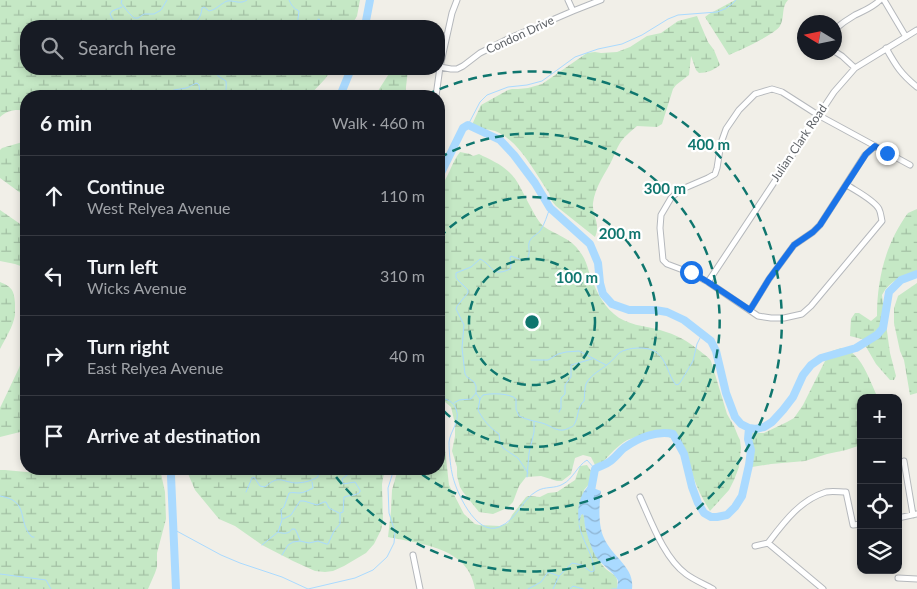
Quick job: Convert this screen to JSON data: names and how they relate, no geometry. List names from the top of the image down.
{
  "streets": {
    "street": ["Condon Drive", "Julian Clark Road"]
  },
  "north": "left",
  "page": {
    "search": "Search here",
    "heading": ["6 min", "Walk · 460 m"],
    "list": [
      ["Continue", "West Relyea Avenue", "110 m"],
      ["Turn left", "Wicks Avenue", "310 m"],
      ["Turn right", "East Relyea Avenue", "40 m"],
      "Arrive at destination"
    ],
    "map_buttons": ["+", "−"]
  },
  "rings": [
    "400 m",
    "300 m",
    "200 m",
    "100 m"
  ]
}
